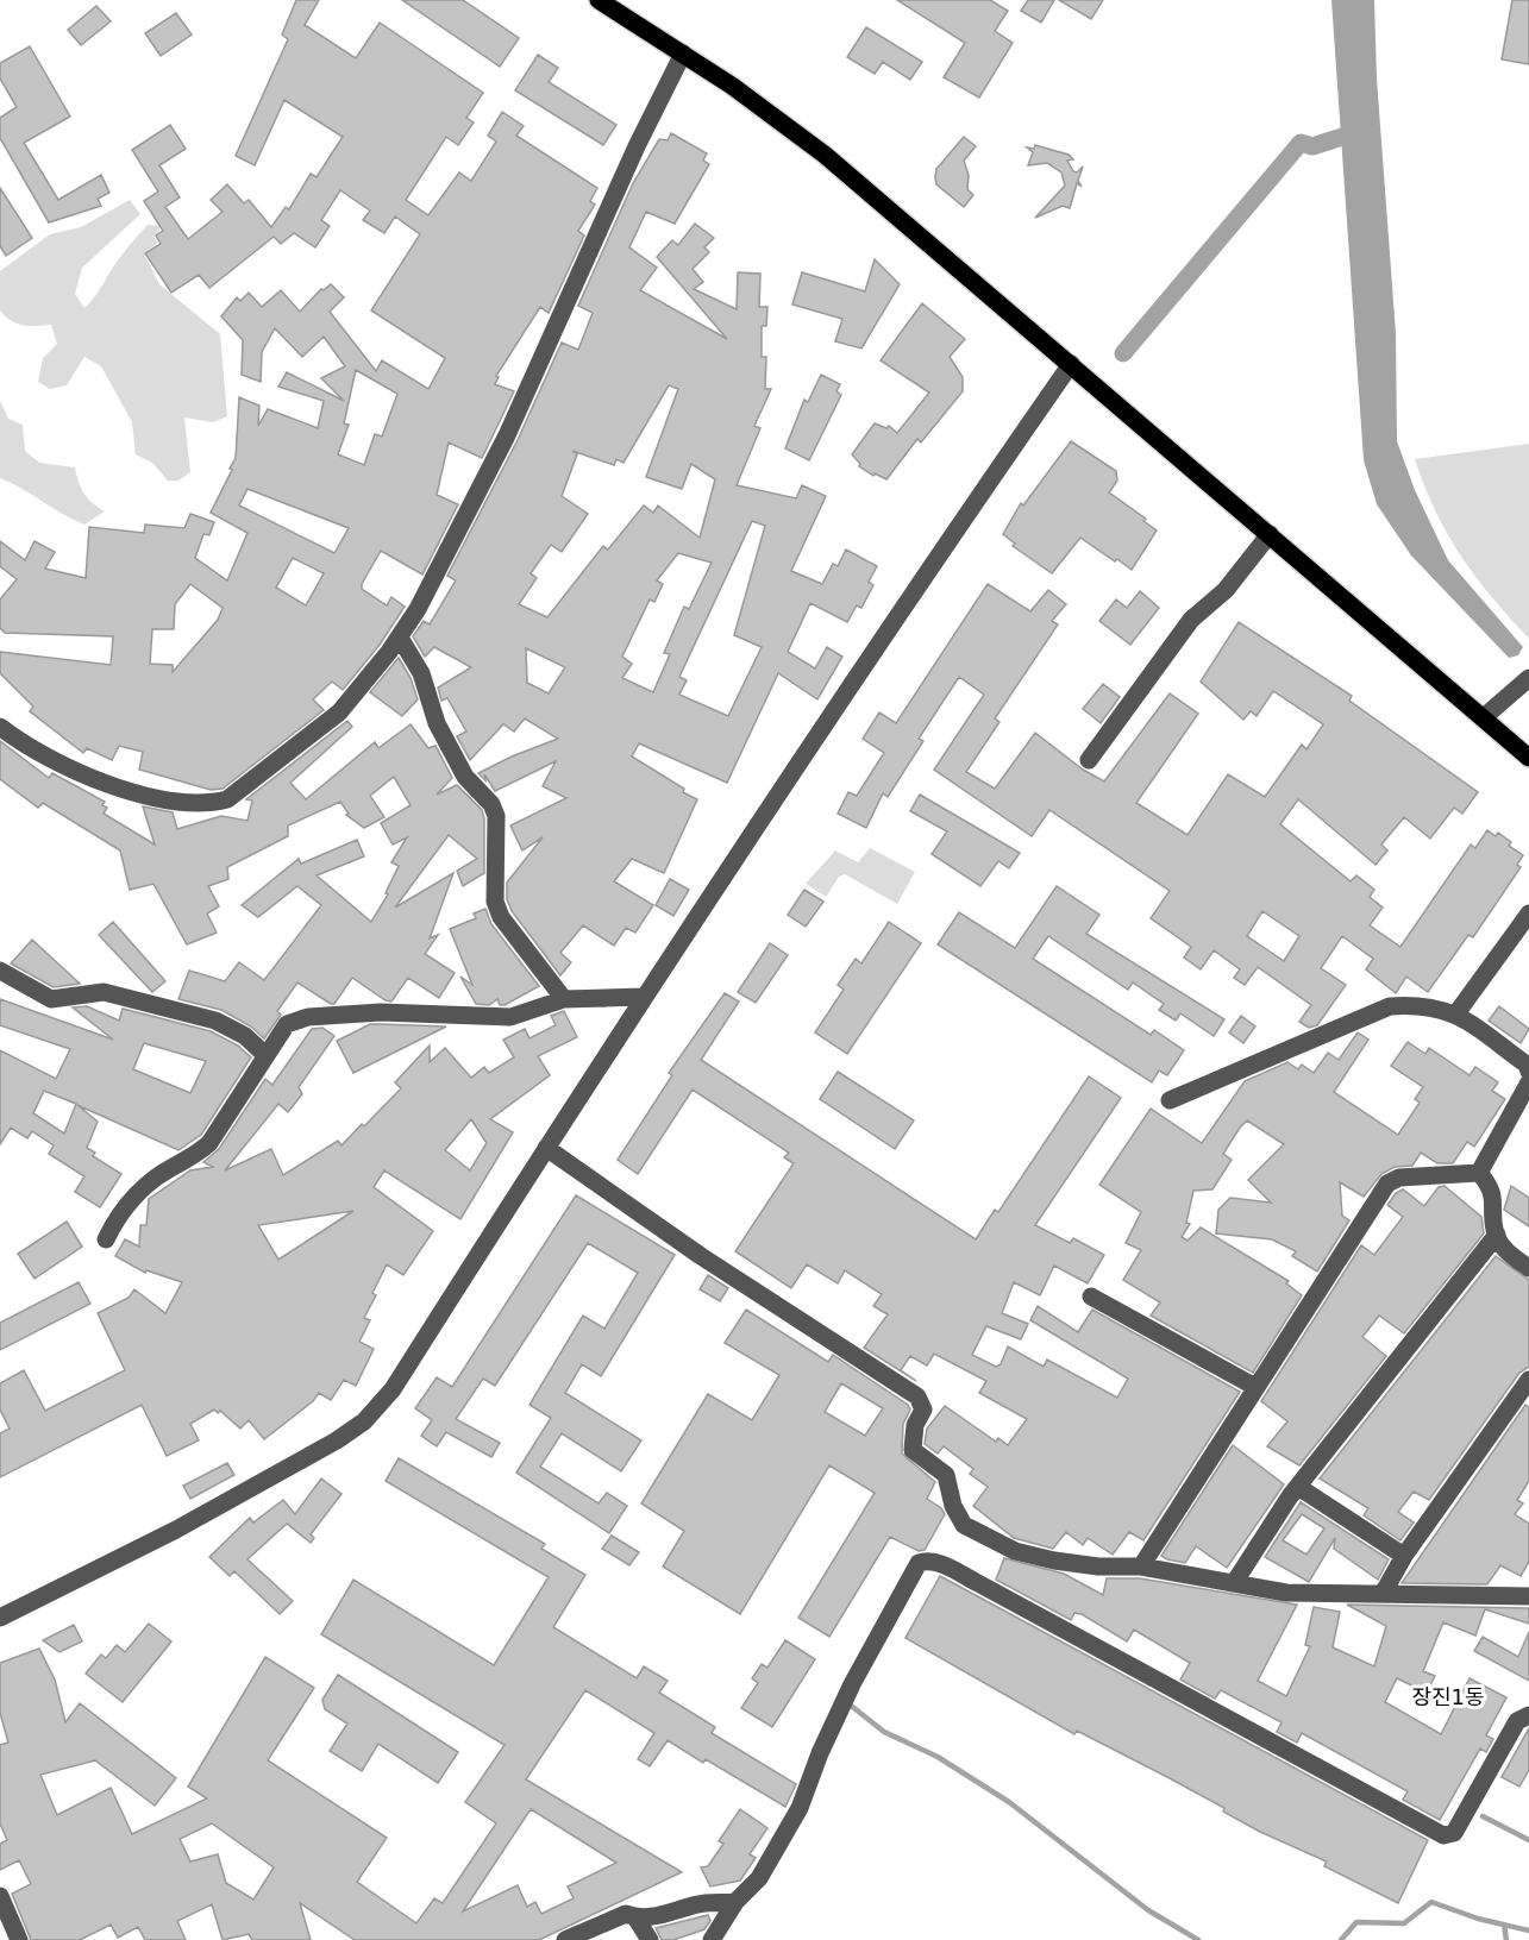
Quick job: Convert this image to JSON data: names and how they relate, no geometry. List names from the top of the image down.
{
  "districts": ["장진1동"]
}
